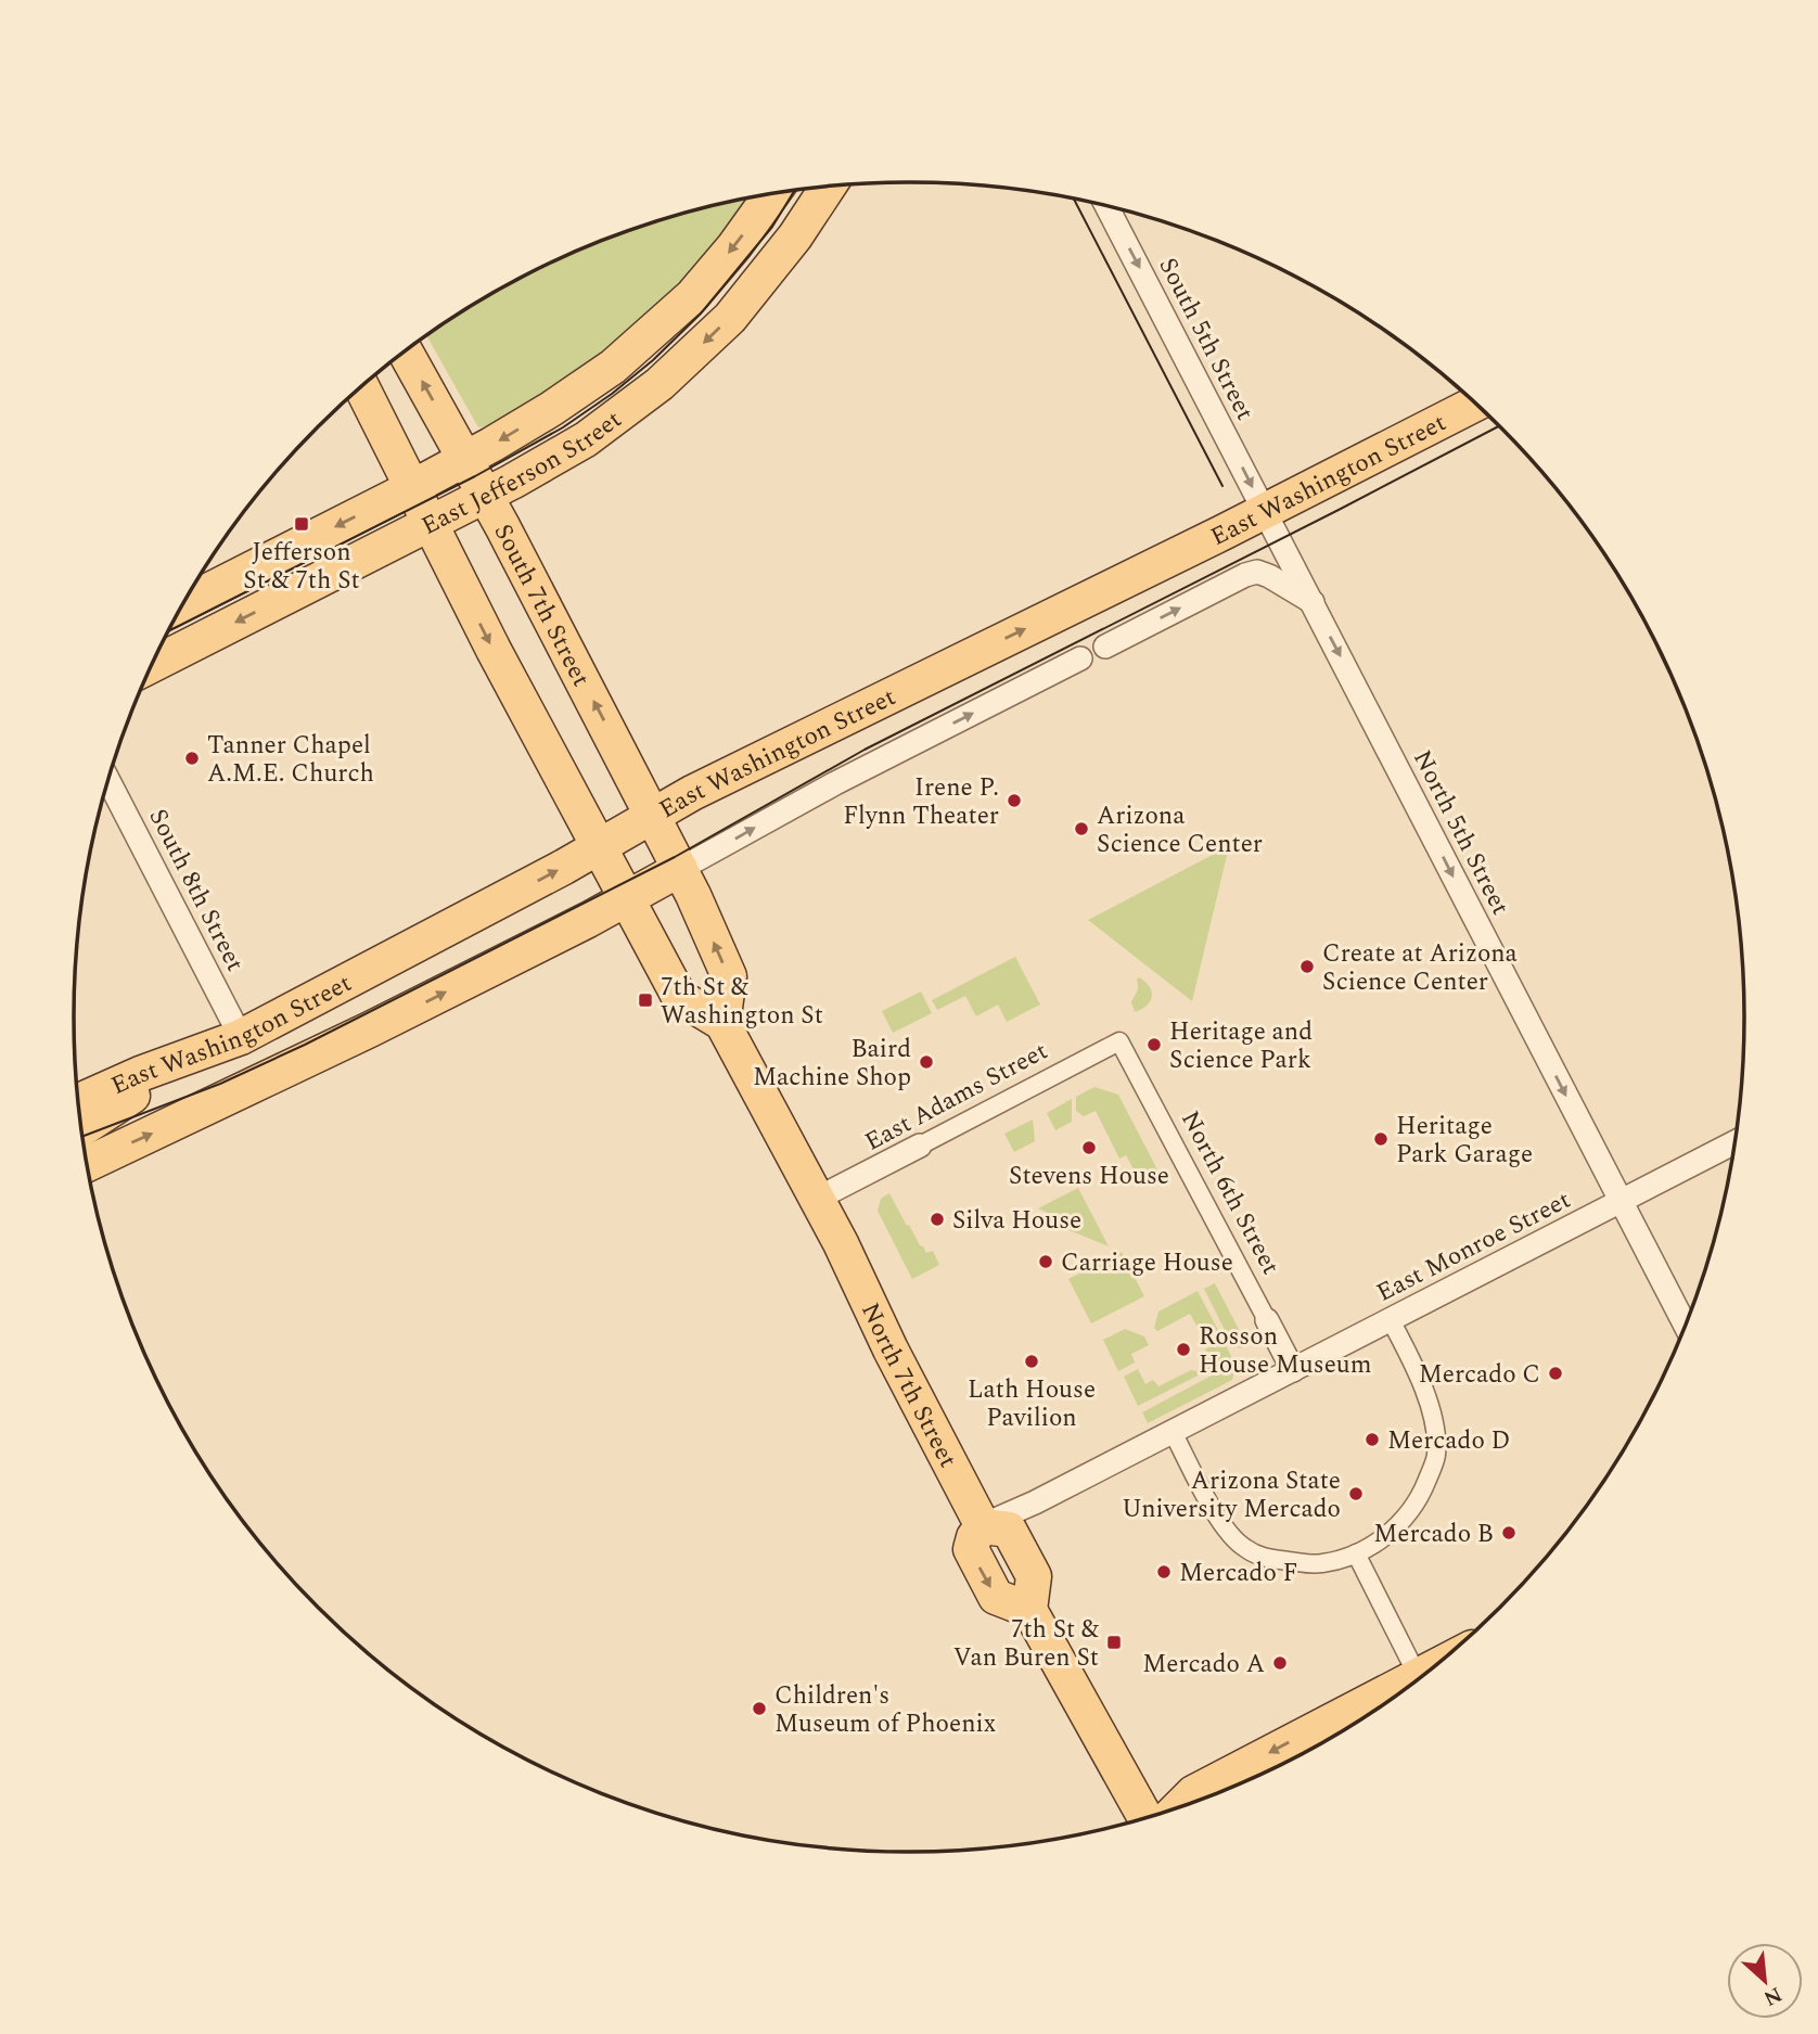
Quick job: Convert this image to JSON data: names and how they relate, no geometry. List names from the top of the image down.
{
  "streets": {
    "main road": [
      "East Jefferson Street",
      "East Washington Street",
      "South 7th Street",
      "North 7th Street"
    ],
    "street": [
      "South 5th Street",
      "North 5th Street",
      "South 8th Street",
      "East Adams Street",
      "North 6th Street",
      "East Monroe Street"
    ]
  },
  "crossings": [
    ["South 5th Street", "East Washington Street"],
    ["South 5th Street", "North 5th Street"],
    ["East Jefferson Street", "South 7th Street"],
    ["East Washington Street", "South 7th Street"],
    ["East Washington Street", "North 5th Street"],
    ["East Washington Street", "South 8th Street"],
    ["North 5th Street", "East Monroe Street"],
    ["East Adams Street", "North 6th Street"],
    ["East Adams Street", "North 7th Street"],
    ["North 6th Street", "East Monroe Street"],
    ["East Monroe Street", "North 7th Street"]
  ],
  "one_way": ["South 5th Street", "East Jefferson Street", "North 5th Street"],
  "places": {
    "transit": ["Jefferson St & 7th St", "7th St & Washington St", "7th St & Van Buren St"],
    "other": [
      "Tanner Chapel A.M.E. Church",
      "Irene P. Flynn Theater",
      "Arizona Science Center",
      "Create at Arizona Science Center",
      "Heritage and Science Park",
      "Baird Machine Shop",
      "Heritage Park Garage",
      "Stevens House",
      "Silva House",
      "Carriage House",
      "Rosson House Museum",
      "Lath House Pavilion",
      "Mercado C",
      "Mercado D",
      "Arizona State University Mercado",
      "Mercado B",
      "Mercado F",
      "Mercado A",
      "Children's Museum of Phoenix"
    ]
  },
  "north": "bottom right"
}
